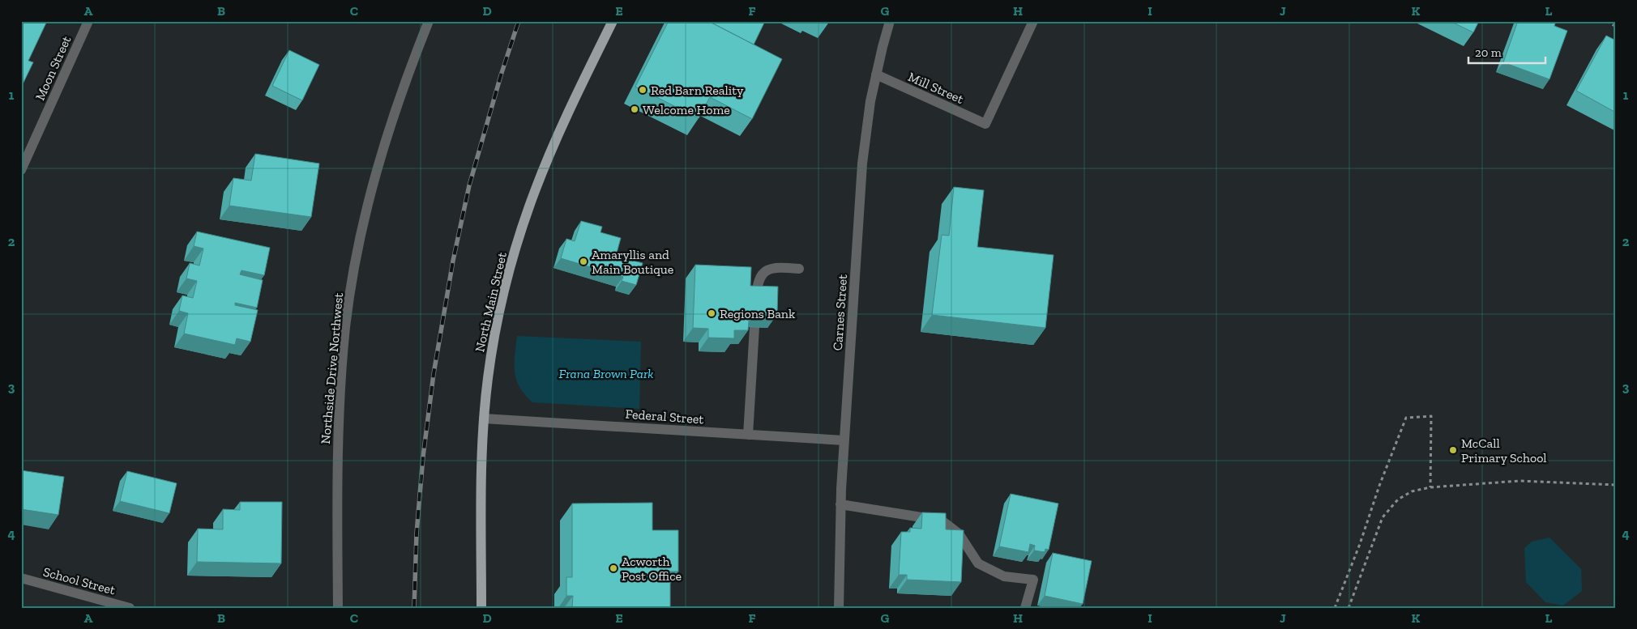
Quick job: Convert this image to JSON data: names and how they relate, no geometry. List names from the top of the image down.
{
  "streets": {
    "main road": ["North Main Street"],
    "street": [
      "Moon Street",
      "Mill Street",
      "Carnes Street",
      "Northside Drive Northwest",
      "Federal Street",
      "School Street"
    ]
  },
  "crossings": [
    ["Mill Street", "Carnes Street"],
    ["North Main Street", "Federal Street"],
    ["Carnes Street", "Federal Street"]
  ],
  "parks": ["Frana Brown Park"],
  "places": [
    "Red Barn Reality",
    "Welcome Home",
    "Amaryllis and Main Boutique",
    "Regions Bank",
    "McCall Primary School",
    "Acworth Post Office"
  ],
  "scale_bar": "20 m",
  "grid": {
    "columns": [
      "A",
      "B",
      "C",
      "D",
      "E",
      "F",
      "G",
      "H",
      "I",
      "J",
      "K",
      "L"
    ],
    "rows": [
      "1",
      "2",
      "3",
      "4"
    ]
  }
}
